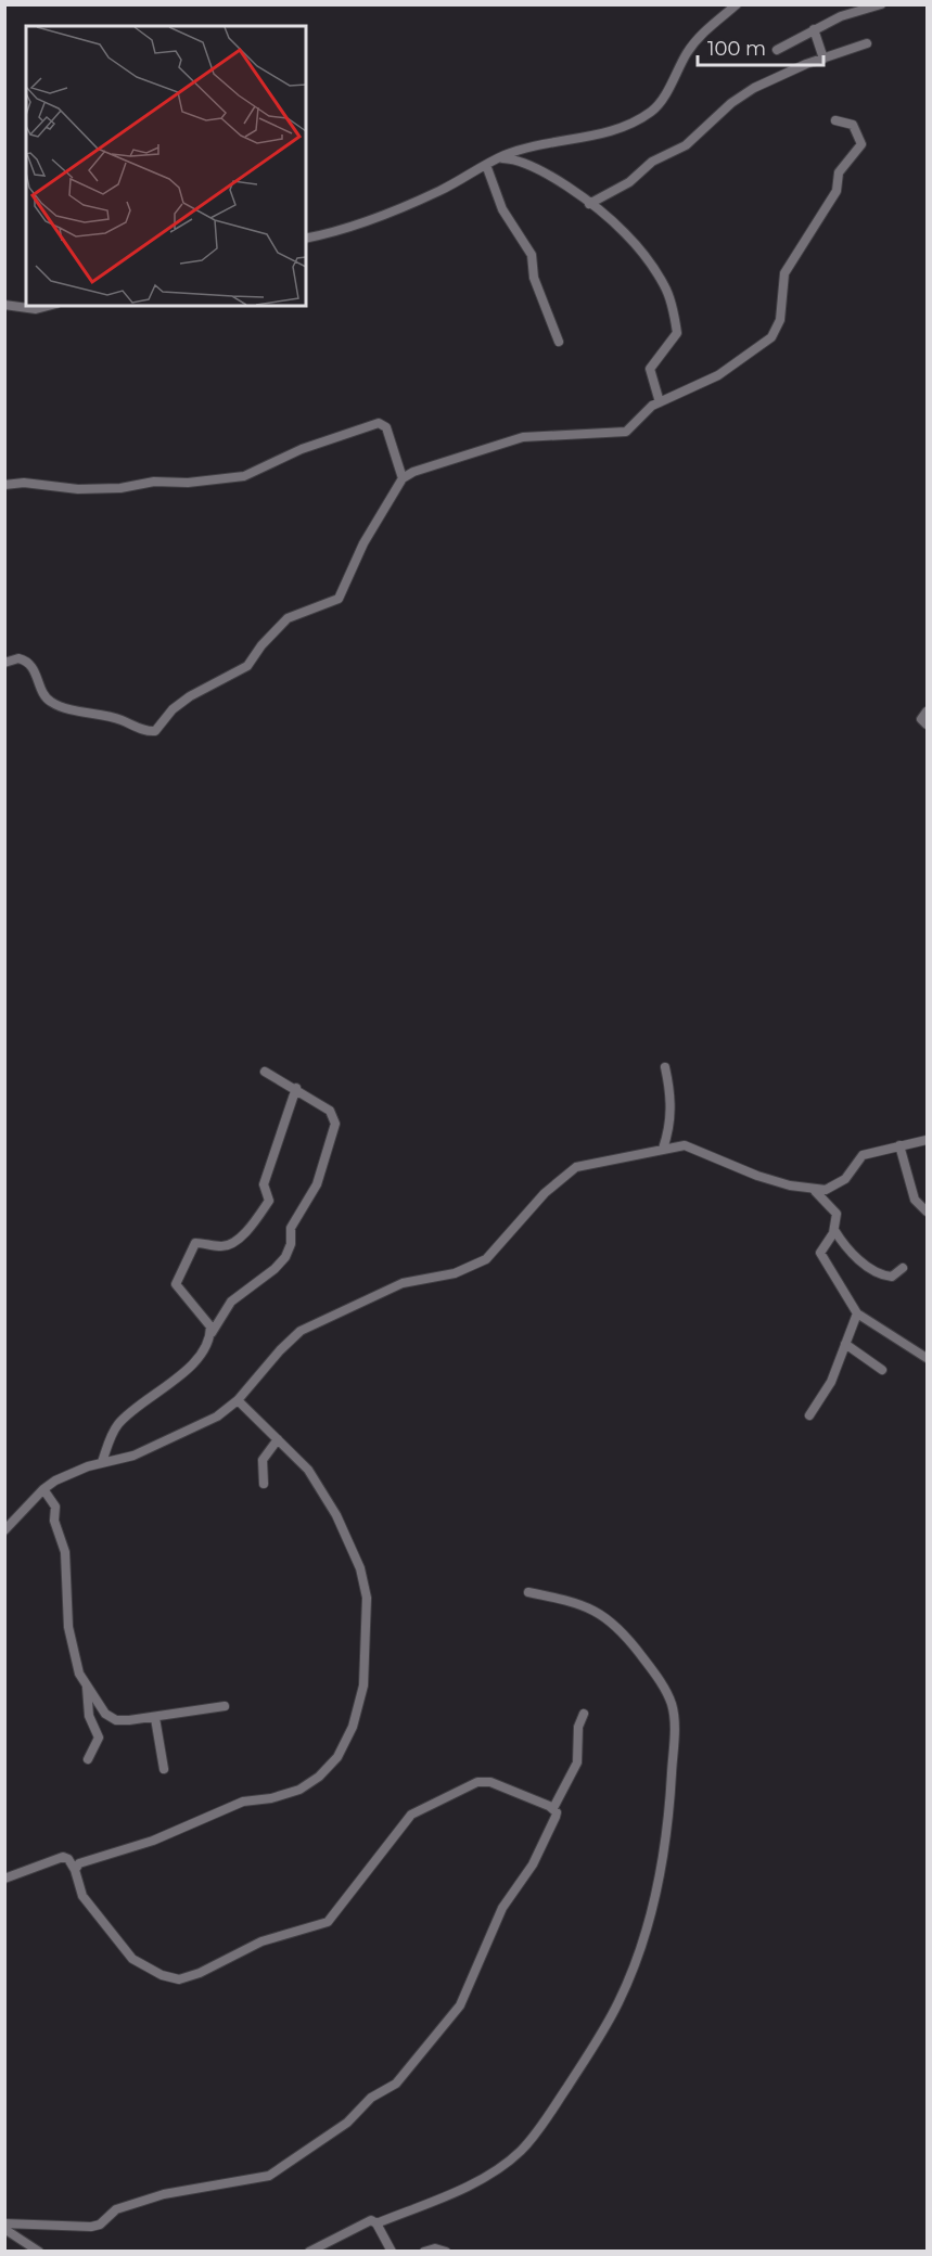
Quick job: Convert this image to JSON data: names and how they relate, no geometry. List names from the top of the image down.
{
  "scale_bar": "100 m"
}
